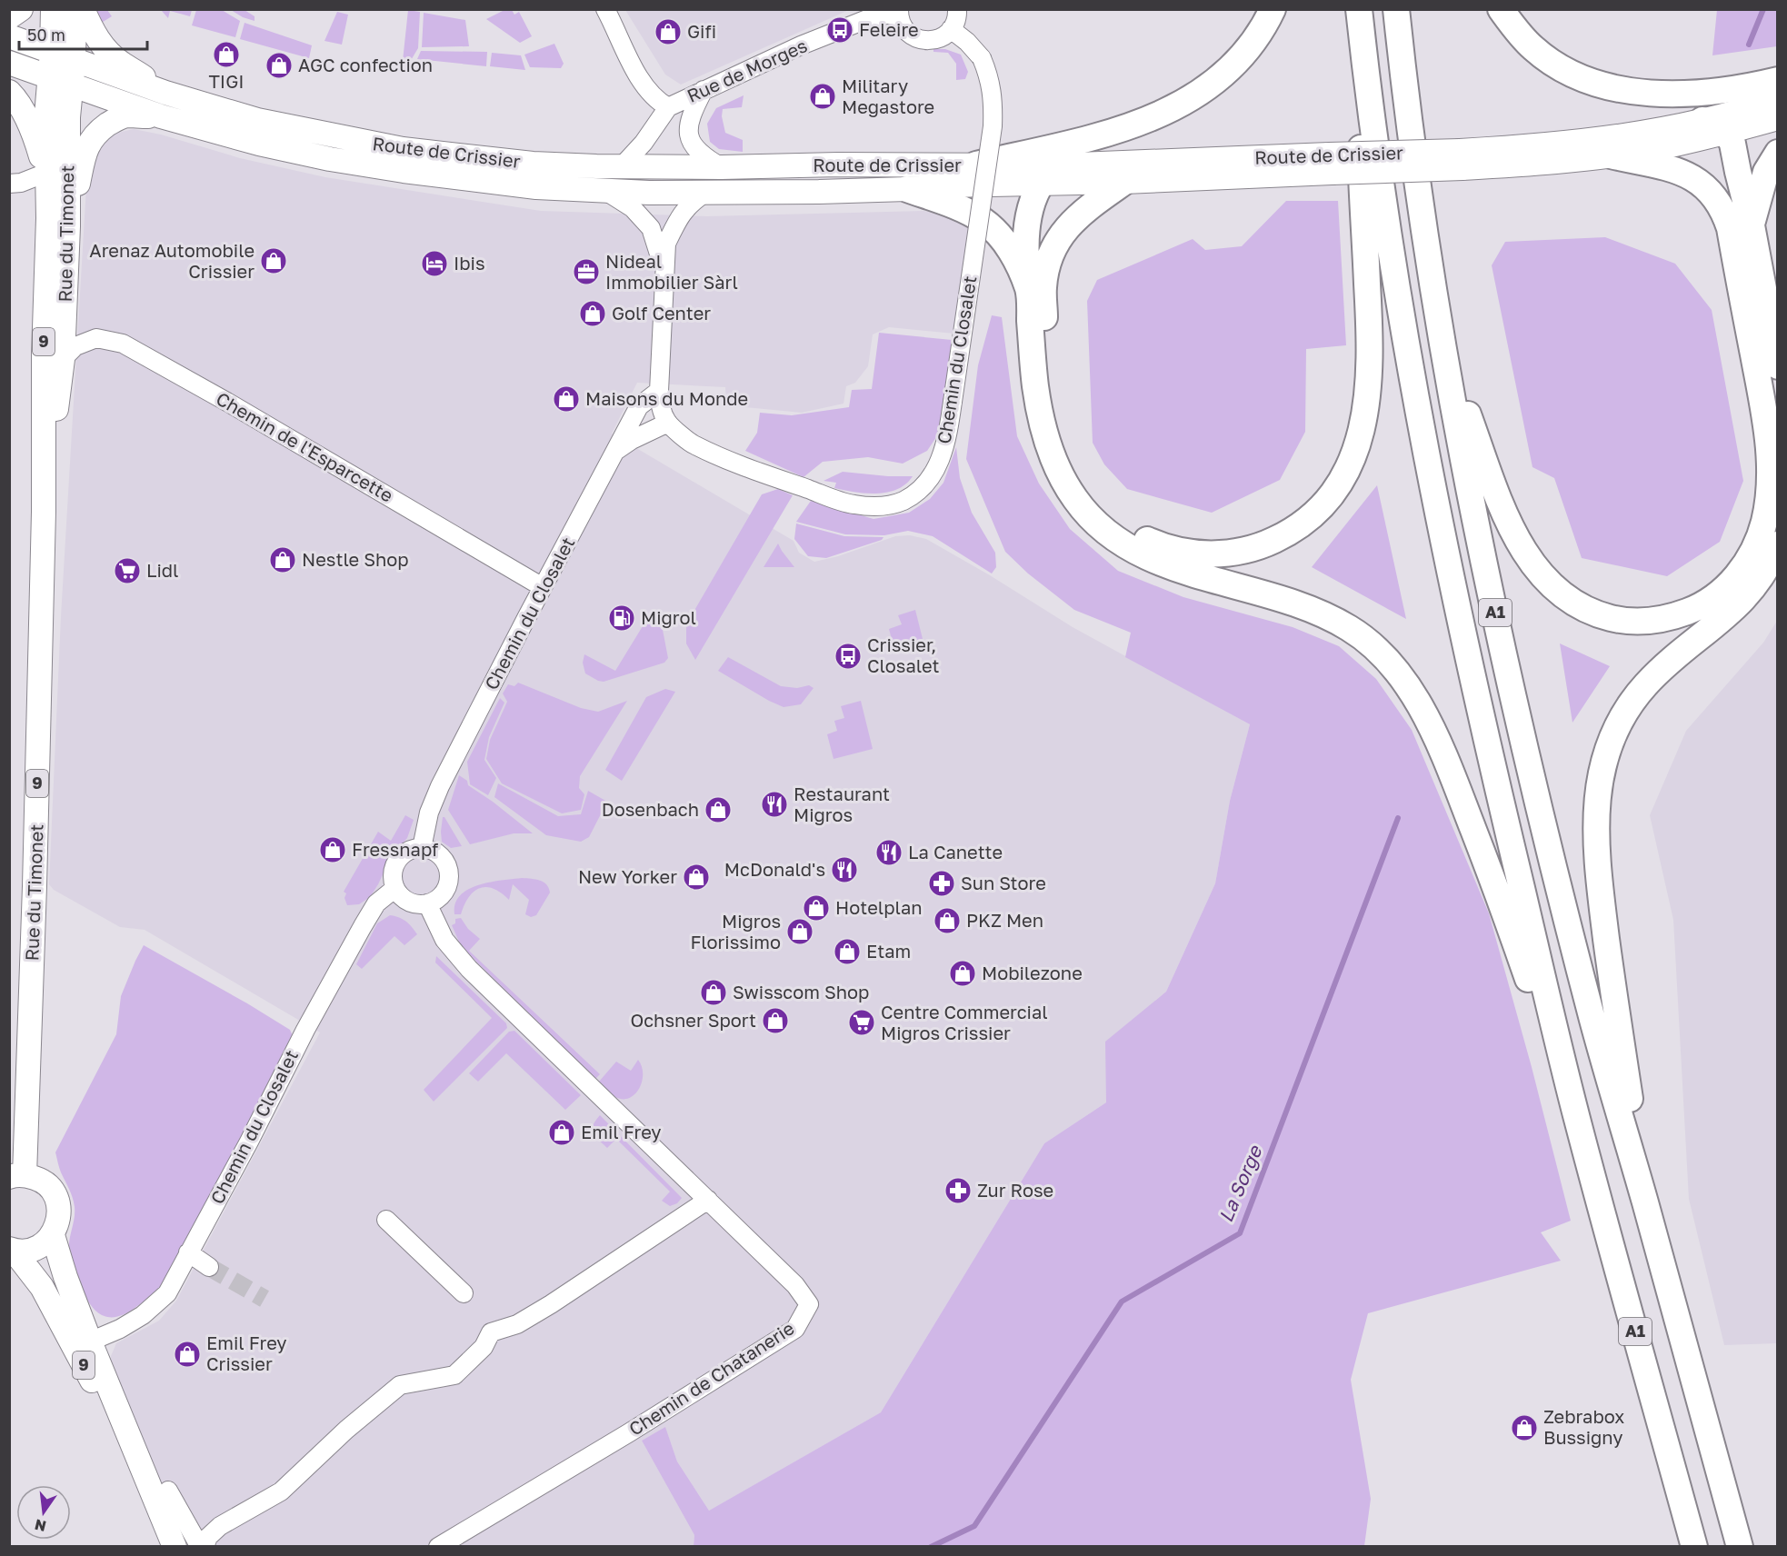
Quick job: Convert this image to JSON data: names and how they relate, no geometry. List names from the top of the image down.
{
  "streets": {
    "highway": ["A1"],
    "main road": ["Route de Crissier", "Rue du Timonet", "9"],
    "street": [
      "Rue de Morges",
      "Chemin du Closalet",
      "Chemin de l'Esparcette",
      "Chemin de Chatanerie"
    ]
  },
  "crossings": [
    ["Rue de Morges", "Route de Crissier"],
    ["Route de Crissier", "Rue du Timonet"],
    ["Route de Crissier", "9"],
    ["Rue du Timonet", "9"],
    ["Rue du Timonet", "Chemin de l'Esparcette"],
    ["9", "Chemin du Closalet"],
    ["Chemin du Closalet", "Chemin de l'Esparcette"],
    ["Chemin du Closalet", "Chemin de Chatanerie"]
  ],
  "water": ["La Sorge"],
  "places": {
    "bus stop": ["Feleire", "Crissier, Closalet"],
    "shop": [
      "Gifi",
      "TIGI",
      "AGC confection",
      "Military Megastore",
      "Arenaz Automobile Crissier",
      "Golf Center",
      "Maisons du Monde",
      "Nestle Shop",
      "Dosenbach",
      "Fressnapf",
      "New Yorker",
      "Hotelplan",
      "PKZ Men",
      "Migros Florissimo",
      "Etam",
      "Mobilezone",
      "Swisscom Shop",
      "Ochsner Sport",
      "Emil Frey",
      "Emil Frey Crissier",
      "Zebrabox Bussigny"
    ],
    "hotel": ["Ibis"],
    "office": ["Nideal Immobilier Sàrl"],
    "supermarket": ["Lidl", "Centre Commercial Migros Crissier"],
    "fuel station": ["Migrol"],
    "restaurant": ["Restaurant Migros", "La Canette", "McDonald's"],
    "pharmacy": ["Sun Store", "Zur Rose"]
  },
  "scale_bar": "50 m",
  "north": "bottom"
}
